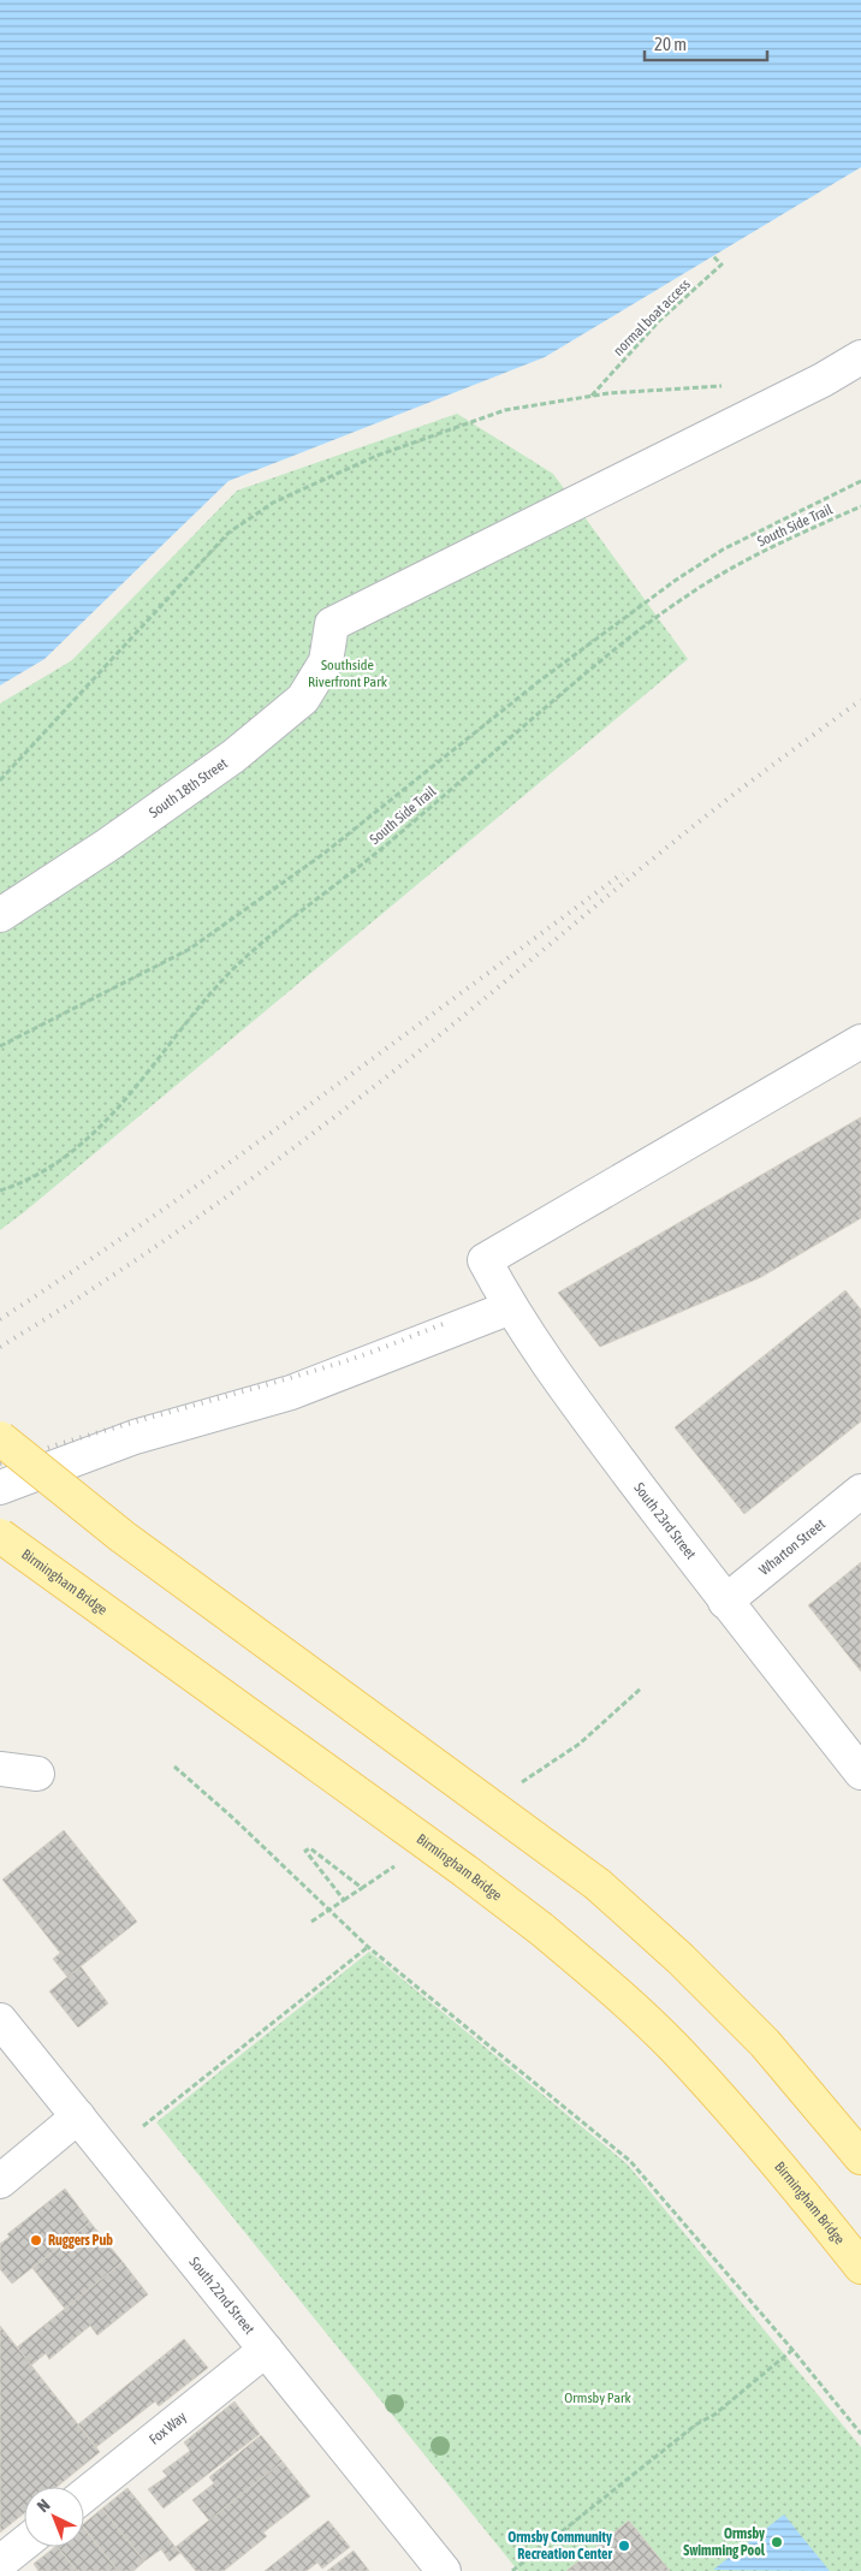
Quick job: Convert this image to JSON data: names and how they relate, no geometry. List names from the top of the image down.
{
  "streets": {
    "main road": ["Birmingham Bridge"],
    "street": [
      "South 18th Street",
      "South 23rd Street",
      "Wharton Street",
      "South 22nd Street",
      "Fox Way"
    ],
    "path": ["normal boat access", "South Side Trail"]
  },
  "crossings": [
    ["South 23rd Street", "Wharton Street"],
    ["South 22nd Street", "Fox Way"]
  ],
  "parks": ["Southside Riverfront Park", "Ormsby Park"],
  "places": ["Ruggers Pub", "Ormsby Swimming Pool", "Ormsby Community Recreation Center"],
  "scale_bar": "20 m",
  "north": "top left"
}
